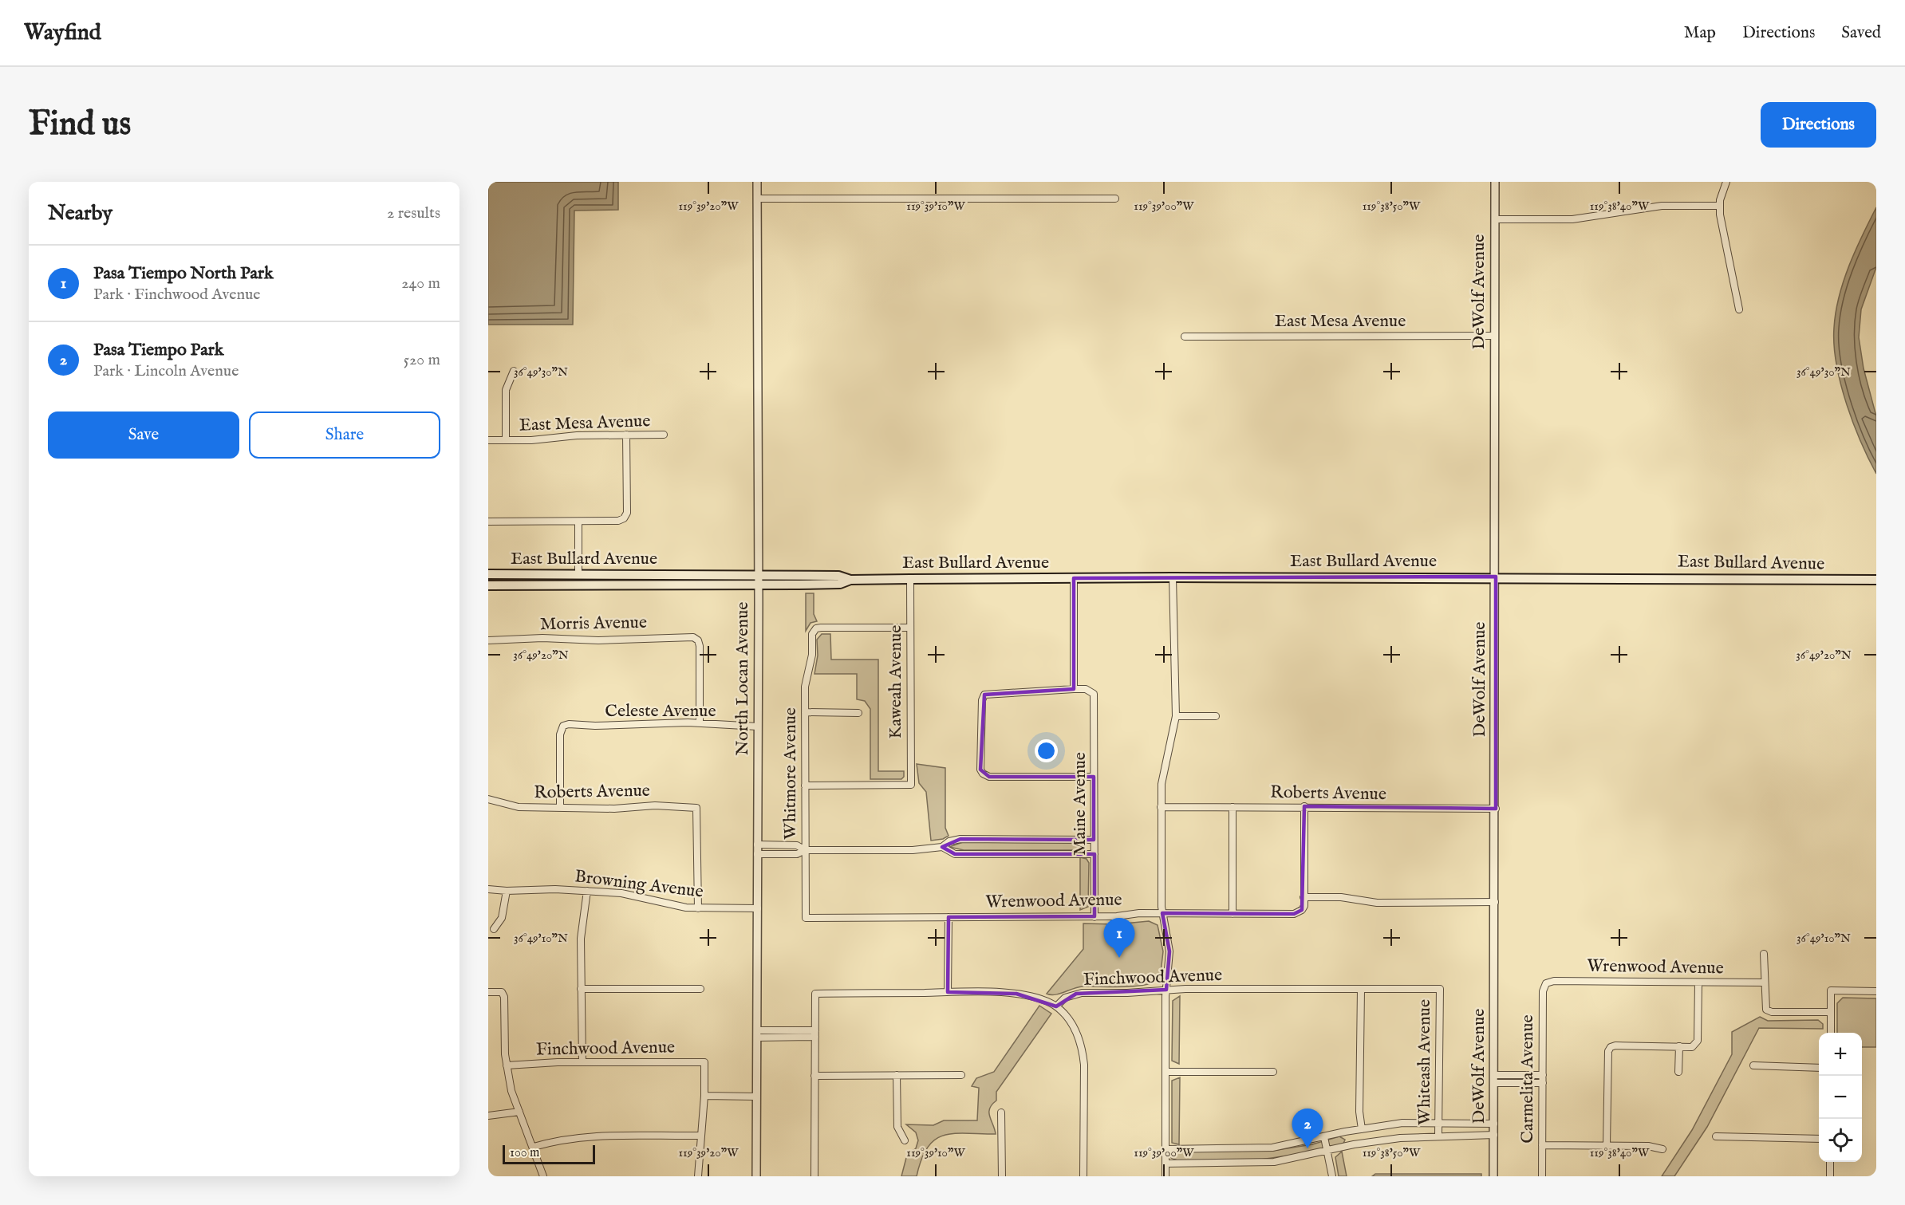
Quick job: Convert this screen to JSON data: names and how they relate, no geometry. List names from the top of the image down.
{
  "streets": {
    "main road": ["East Bullard Avenue"],
    "street": [
      "DeWolf Avenue",
      "East Mesa Avenue",
      "Morris Avenue",
      "North Locan Avenue",
      "Kaweah Avenue",
      "Celeste Avenue",
      "Whitmore Avenue",
      "Roberts Avenue",
      "Maine Avenue",
      "Browning Avenue",
      "Wrenwood Avenue",
      "Finchwood Avenue",
      "Whiteash Avenue",
      "Carmelita Avenue"
    ]
  },
  "crossings": [
    ["DeWolf Avenue", "East Mesa Avenue"],
    ["DeWolf Avenue", "East Bullard Avenue"],
    ["DeWolf Avenue", "Roberts Avenue"],
    ["East Bullard Avenue", "North Locan Avenue"],
    ["East Bullard Avenue", "Kaweah Avenue"],
    ["Morris Avenue", "Celeste Avenue"],
    ["North Locan Avenue", "Celeste Avenue"],
    ["North Locan Avenue", "Browning Avenue"],
    ["Kaweah Avenue", "Whitmore Avenue"],
    ["Celeste Avenue", "Roberts Avenue"],
    ["Whitmore Avenue", "Wrenwood Avenue"],
    ["Roberts Avenue", "Browning Avenue"],
    ["Maine Avenue", "Wrenwood Avenue"],
    ["Wrenwood Avenue", "Carmelita Avenue"],
    ["Finchwood Avenue", "Whiteash Avenue"]
  ],
  "scale_bar": "100 m",
  "page": {
    "header": "Wayfind",
    "nav": ["Map", "Directions", "Saved"],
    "buttons": [
      "Directions",
      ["Save", "Share"]
    ],
    "title": "Find us",
    "heading": ["Nearby", "2 results"],
    "list": [
      {
        "mark": "1",
        "name": "Pasa Tiempo North Park",
        "note": "Park · Finchwood Avenue",
        "value": "240 m"
      },
      {
        "mark": "2",
        "name": "Pasa Tiempo Park",
        "note": "Park · Lincoln Avenue",
        "value": "520 m"
      }
    ],
    "pins": ["1", "2"],
    "map_buttons": ["+", "−"],
    "scale": "100 m"
  },
  "coordinates": [
    "119°39'20\"W",
    "119°39'10\"W",
    "119°39'00\"W",
    "119°38'50\"W",
    "119°38'40\"W",
    "36°49'30\"N",
    "36°49'20\"N",
    "36°49'10\"N"
  ]
}
